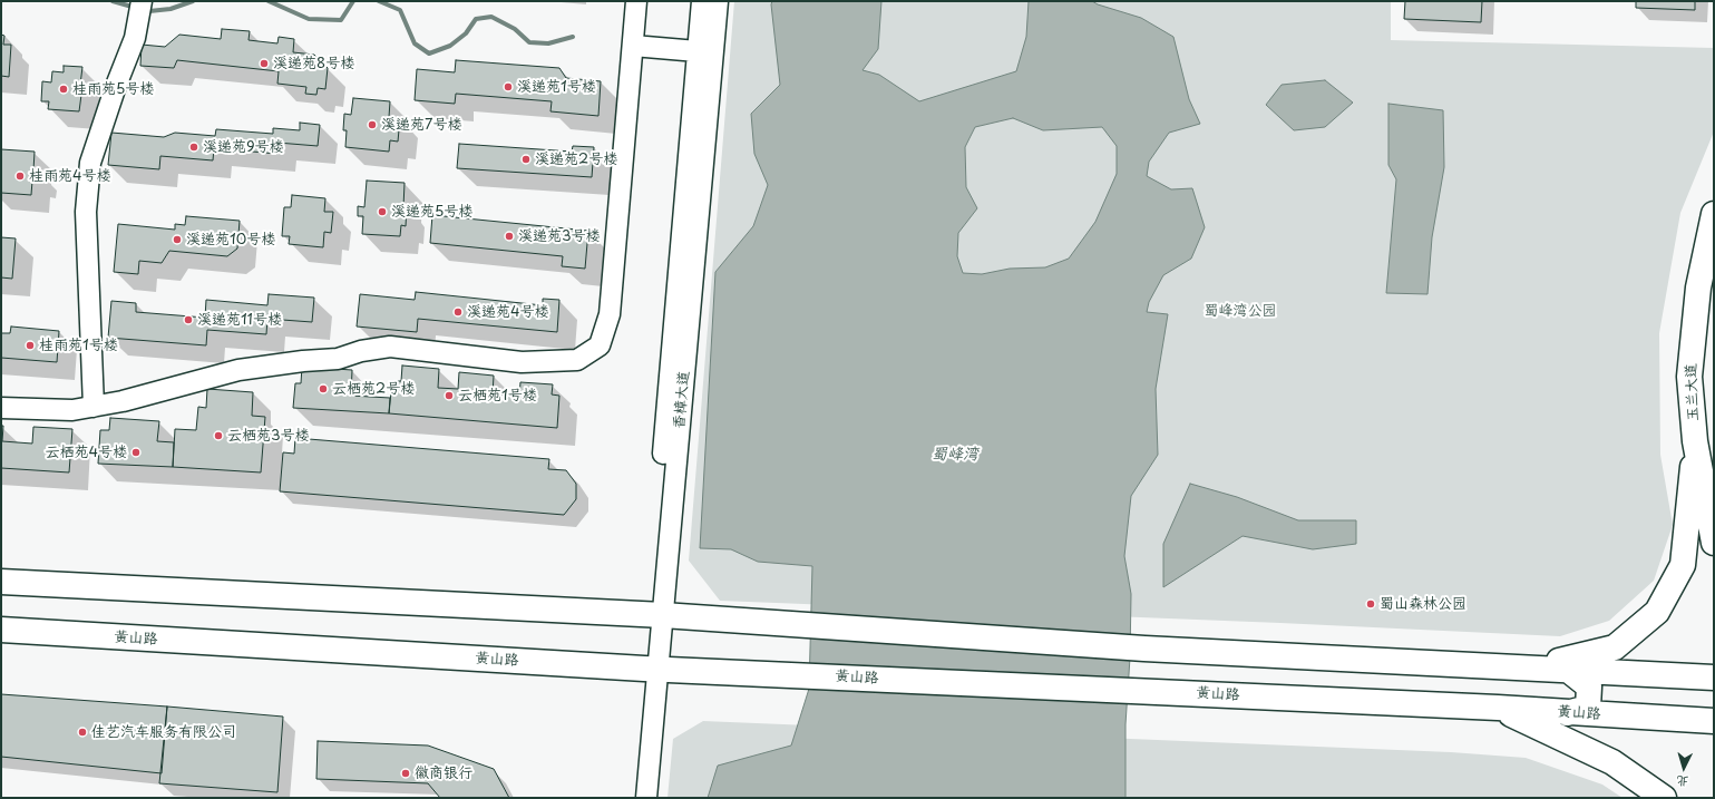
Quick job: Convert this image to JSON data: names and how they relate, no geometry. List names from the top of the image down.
{
  "streets": {
    "main road": ["玉兰大道", "黄山路"],
    "street": ["香樟大道"]
  },
  "crossings": [
    ["香樟大道", "黄山路"]
  ],
  "water": ["蜀峰湾"],
  "parks": ["蜀峰湾公园"],
  "places": [
    "溪递苑8号楼",
    "溪递苑1号楼",
    "桂雨苑5号楼",
    "溪递苑7号楼",
    "溪递苑9号楼",
    "溪递苑2号楼",
    "桂雨苑4号楼",
    "溪递苑5号楼",
    "溪递苑3号楼",
    "溪递苑10号楼",
    "溪递苑4号楼",
    "溪递苑11号楼",
    "桂雨苑1号楼",
    "云栖苑2号楼",
    "云栖苑1号楼",
    "云栖苑3号楼",
    "云栖苑4号楼",
    "蜀山森林公园",
    "佳艺汽车服务有限公司",
    "徽商银行"
  ],
  "north": "bottom"
}
